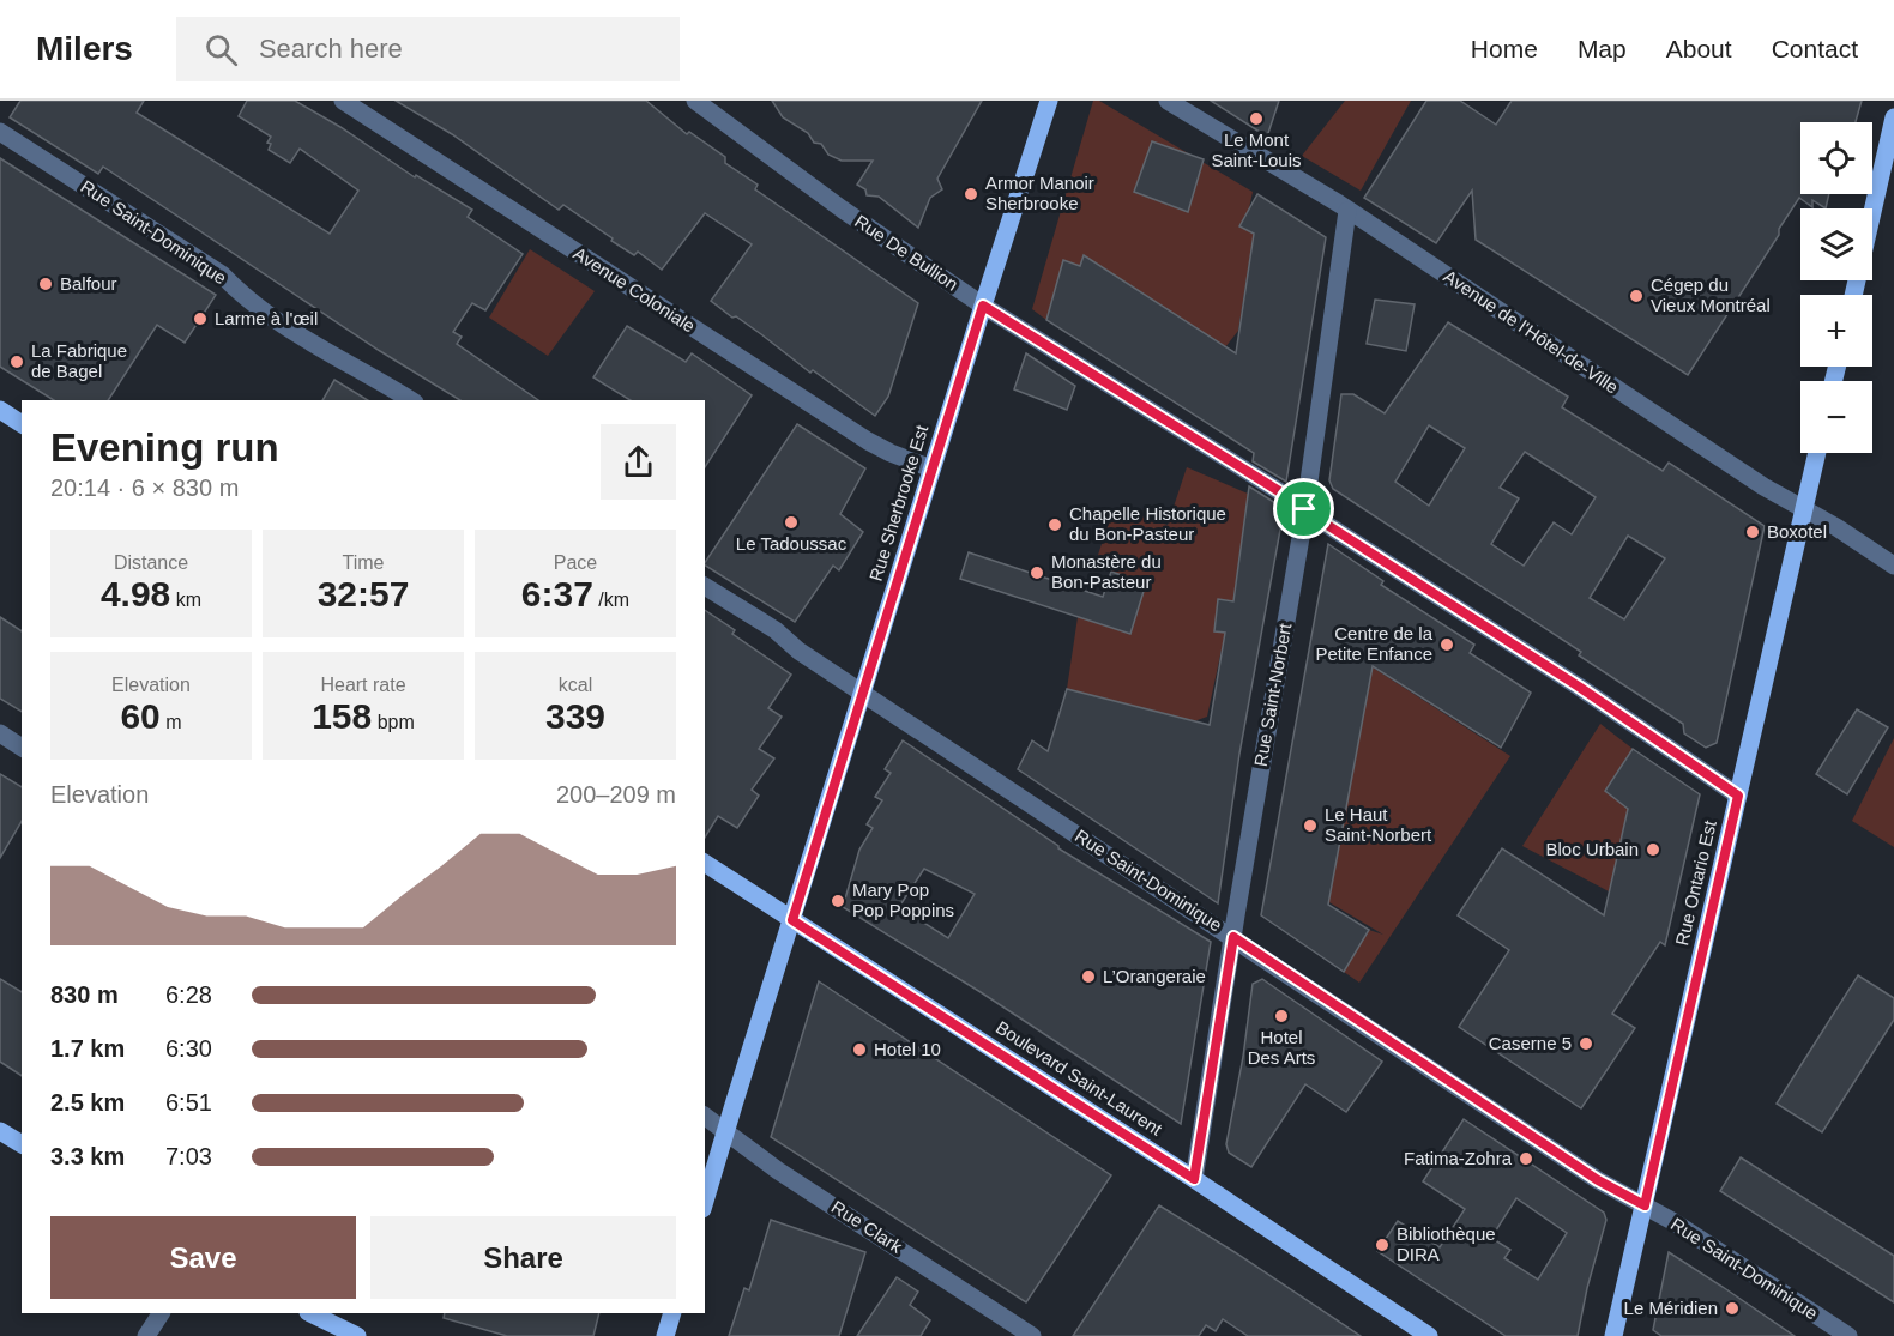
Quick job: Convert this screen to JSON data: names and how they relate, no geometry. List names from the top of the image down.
{
  "streets": {
    "main road": ["Rue Sherbrooke Est", "Rue Ontario Est", "Boulevard Saint-Laurent"],
    "street": [
      "Rue Saint-Dominique",
      "Rue De Bullion",
      "Avenue Coloniale",
      "Avenue de l'Hôtel-de-Ville",
      "Rue Saint-Norbert",
      "Rue Clark"
    ]
  },
  "crossings": [
    ["Rue Saint-Dominique", "Rue Sherbrooke Est"],
    ["Rue Saint-Dominique", "Rue Saint-Norbert"],
    ["Rue Saint-Dominique", "Rue Ontario Est"],
    ["Rue De Bullion", "Rue Sherbrooke Est"],
    ["Rue De Bullion", "Rue Saint-Norbert"],
    ["Rue De Bullion", "Rue Ontario Est"],
    ["Avenue Coloniale", "Rue Sherbrooke Est"],
    ["Avenue de l'Hôtel-de-Ville", "Rue Saint-Norbert"],
    ["Avenue de l'Hôtel-de-Ville", "Rue Ontario Est"],
    ["Rue Sherbrooke Est", "Boulevard Saint-Laurent"],
    ["Rue Sherbrooke Est", "Rue Clark"],
    ["Rue Saint-Norbert", "Boulevard Saint-Laurent"]
  ],
  "places": [
    "Le Mont Saint-Louis",
    "Armor Manoir Sherbrooke",
    "Balfour",
    "Cégep du Vieux Montréal",
    "Larme à l'œil",
    "La Fabrique de Bagel",
    "Le Tadoussac",
    "Chapelle Historique du Bon-Pasteur",
    "Boxotel",
    "Monastère du Bon-Pasteur",
    "Centre de la Petite Enfance",
    "Le Haut Saint-Norbert",
    "Bloc Urbain",
    "Mary Pop Pop Poppins",
    "L’Orangeraie",
    "Hotel Des Arts",
    "Caserne 5",
    "Hotel 10",
    "Fatima-Zohra",
    "Bibliothèque DIRA",
    "Le Méridien"
  ],
  "page": {
    "header": "Milers",
    "search": "Search here",
    "nav": [
      "Home",
      "Map",
      "About",
      "Contact"
    ],
    "map_buttons": ["+", "−"],
    "heading": ["Evening run", "20:14 · 6 × 830 m"],
    "stats": [
      ["Distance", "4.98 km"],
      ["Time", "32:57"],
      ["Pace", "6:37 /km"],
      ["Elevation", "60 m"],
      ["Heart rate", "158 bpm"],
      ["kcal", "339"]
    ],
    "chart": ["Elevation", "200–209 m"],
    "list": [
      {
        "name": "830 m",
        "note": "6:28"
      },
      {
        "name": "1.7 km",
        "note": "6:30"
      },
      {
        "name": "2.5 km",
        "note": "6:51"
      },
      {
        "name": "3.3 km",
        "note": "7:03"
      }
    ],
    "buttons": ["Save", "Share"]
  }
}
